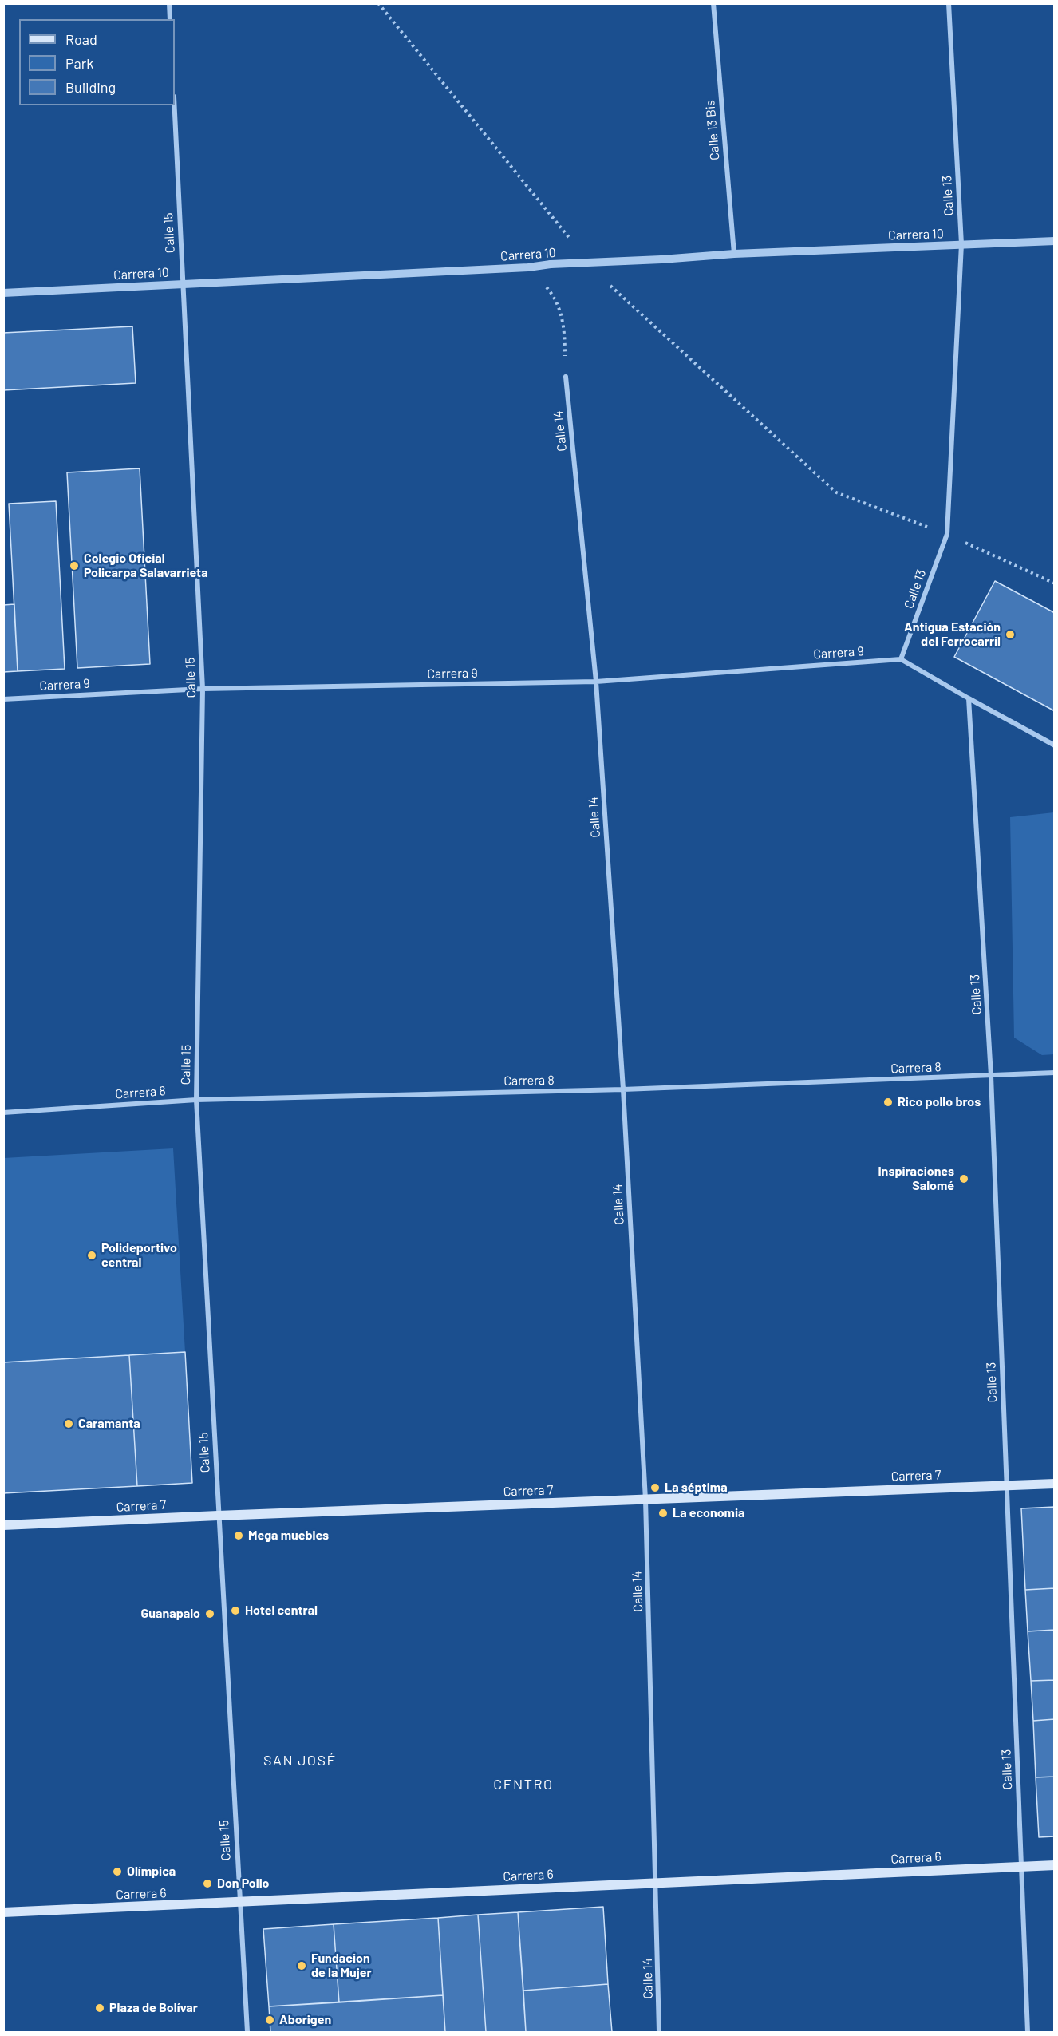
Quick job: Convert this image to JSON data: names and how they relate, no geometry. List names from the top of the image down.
{
  "streets": {
    "main road": ["Carrera 7", "Carrera 6"],
    "street": [
      "Calle 13 Bis",
      "Calle 13",
      "Calle 15",
      "Carrera 10",
      "Calle 14",
      "Carrera 9",
      "Carrera 8"
    ]
  },
  "crossings": [
    ["Calle 13 Bis", "Carrera 10"],
    ["Calle 13", "Carrera 10"],
    ["Calle 13", "Carrera 9"],
    ["Calle 13", "Carrera 8"],
    ["Calle 13", "Carrera 7"],
    ["Calle 13", "Carrera 6"],
    ["Calle 15", "Carrera 10"],
    ["Calle 15", "Carrera 9"],
    ["Calle 15", "Carrera 8"],
    ["Calle 15", "Carrera 7"],
    ["Calle 15", "Carrera 6"],
    ["Calle 14", "Carrera 9"],
    ["Calle 14", "Carrera 8"],
    ["Calle 14", "Carrera 7"],
    ["Calle 14", "Carrera 6"]
  ],
  "districts": ["SAN JOSÉ", "CENTRO"],
  "places": [
    "Colegio Oficial Policarpa Salavarrieta",
    "Antigua Estación del Ferrocarril",
    "Rico pollo bros",
    "Inspiraciones Salomé",
    "Polideportivo central",
    "Caramanta",
    "La séptima",
    "La economia",
    "Mega muebles",
    "Hotel central",
    "Guanapalo",
    "Olímpica",
    "Don Pollo",
    "Fundacion de la Mujer",
    "Plaza de Bolívar",
    "Aborigen"
  ],
  "legend": ["Road", "Park", "Building"]
}
